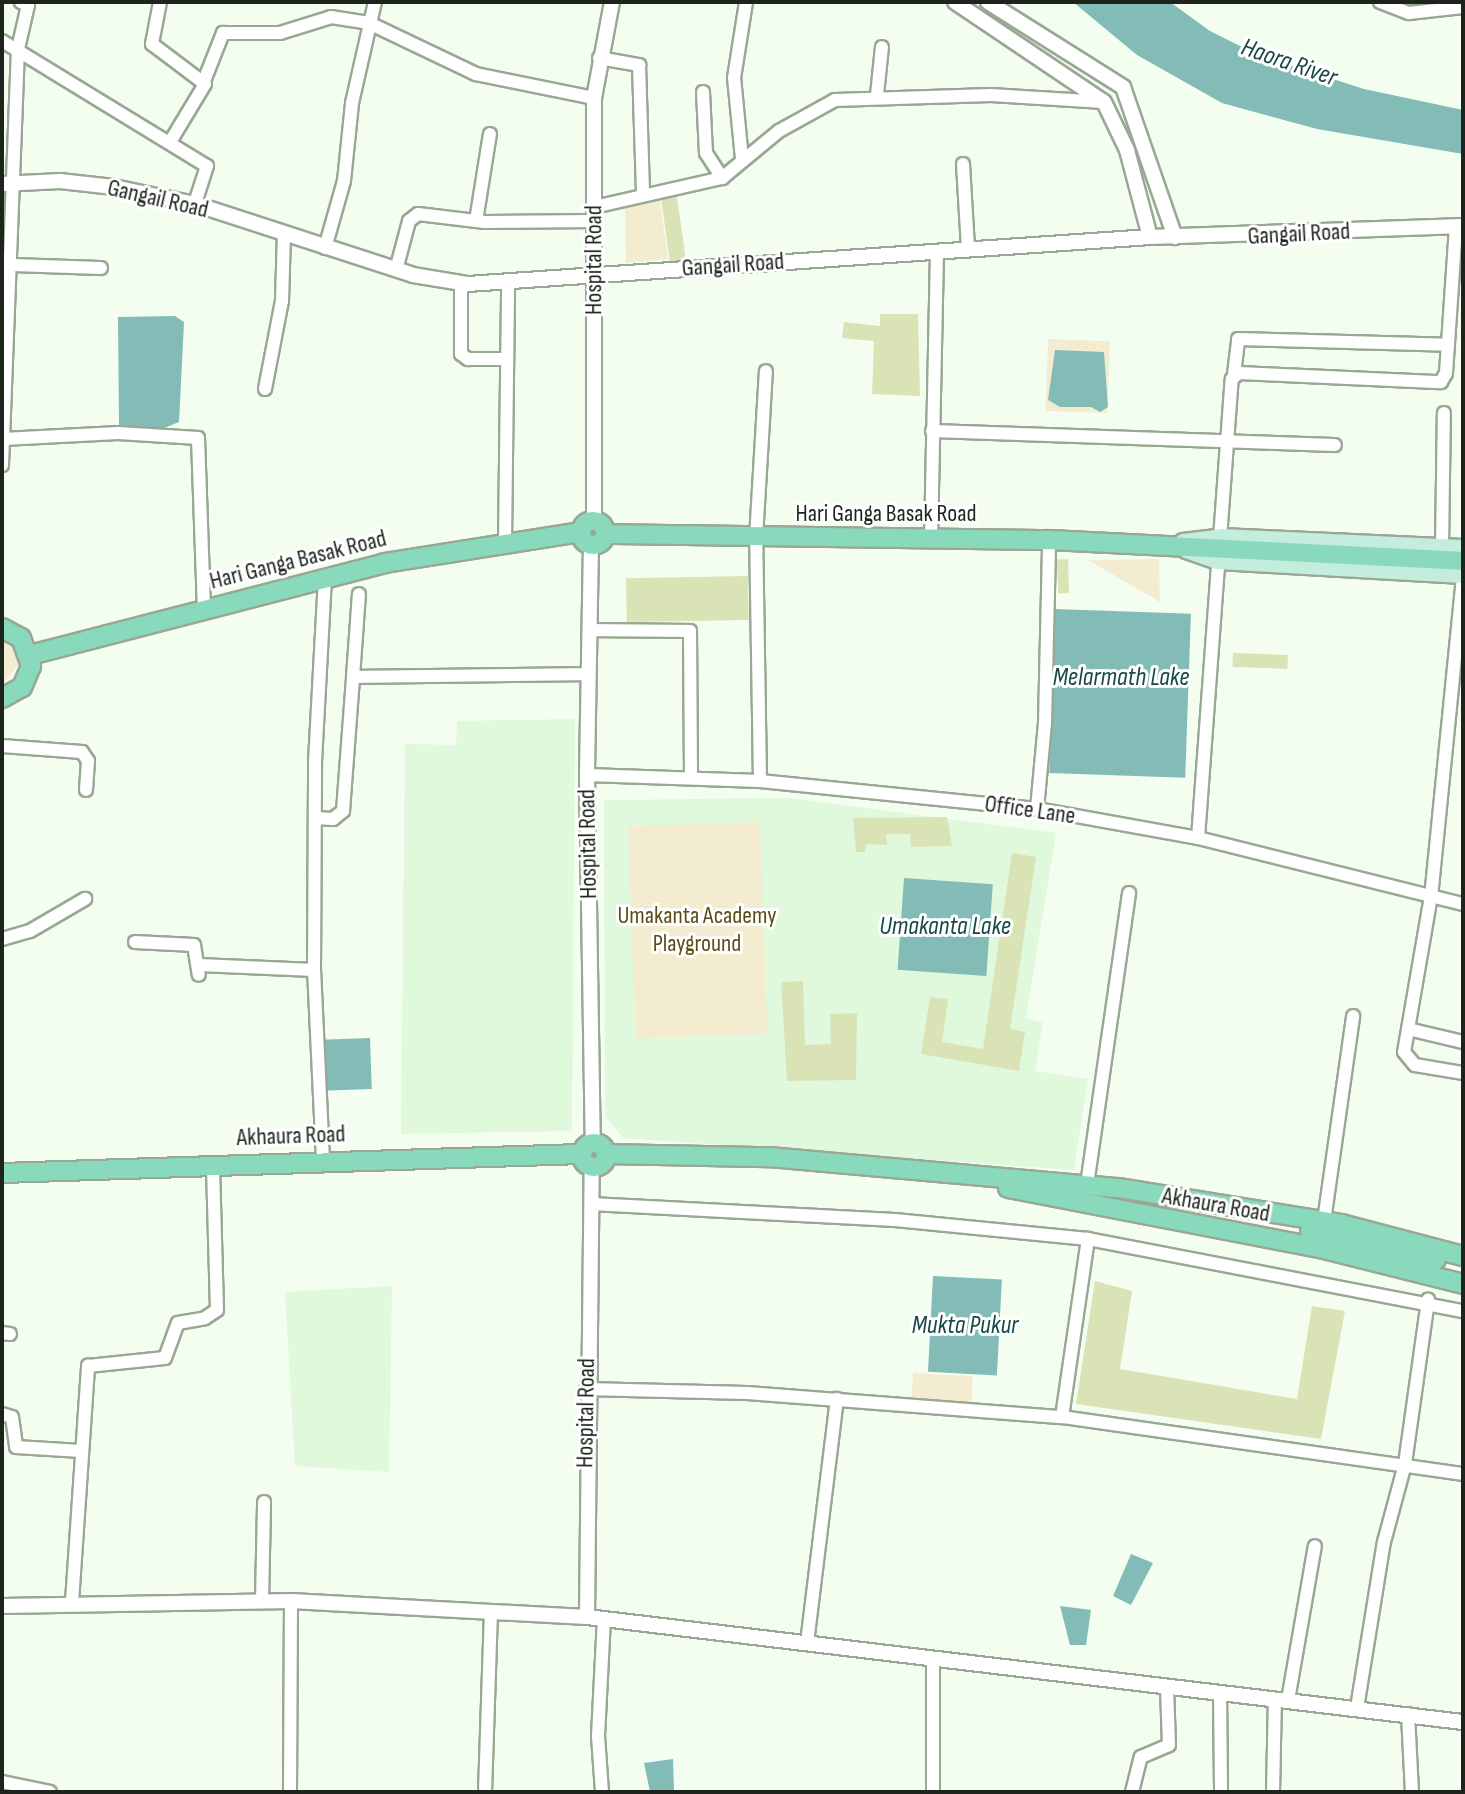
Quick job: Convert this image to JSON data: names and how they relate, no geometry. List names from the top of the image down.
{
  "streets": {
    "main road": ["Hari Ganga Basak Road", "Akhaura Road"],
    "street": ["Gangail Road", "Hospital Road", "Office Lane"]
  },
  "crossings": [
    ["Gangail Road", "Hospital Road"],
    ["Hospital Road", "Hari Ganga Basak Road"],
    ["Hospital Road", "Office Lane"],
    ["Hospital Road", "Akhaura Road"]
  ],
  "water": [
    "Haora River",
    "Melarmath Lake",
    "Umakanta Lake",
    "Mukta Pukur"
  ],
  "parks": ["Umakanta Academy Playground"]
}
